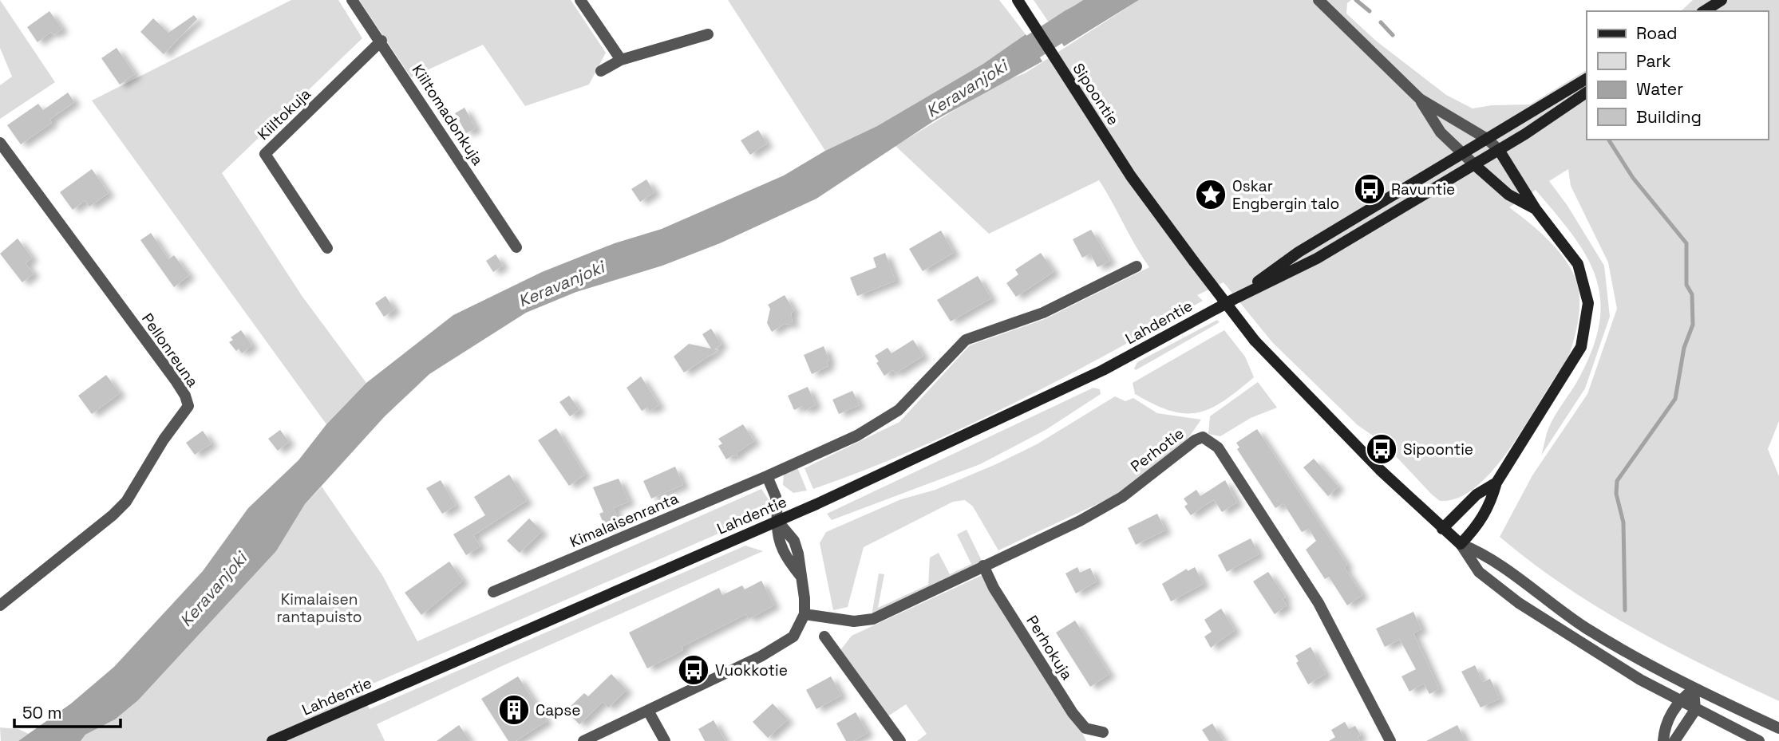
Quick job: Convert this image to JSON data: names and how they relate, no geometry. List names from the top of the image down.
{
  "streets": {
    "main road": ["Sipoontie", "Lahdentie"],
    "street": [
      "Kiiltokuja",
      "Kiiltomadonkuja",
      "Pellonreuna",
      "Perhotie",
      "Kimalaisenranta",
      "Perhokuja"
    ]
  },
  "crossings": [
    ["Kiiltokuja", "Kiiltomadonkuja"],
    ["Perhotie", "Perhokuja"]
  ],
  "water": ["Keravanjoki"],
  "parks": ["Kimalaisen rantapuisto"],
  "places": {
    "bus stop": ["Ravuntie", "Sipoontie", "Vuokkotie"],
    "place": ["Oskar Engbergin talo"],
    "building": ["Capse"]
  },
  "legend": [
    "Road",
    "Park",
    "Water",
    "Building"
  ],
  "scale_bar": "50 m"
}
